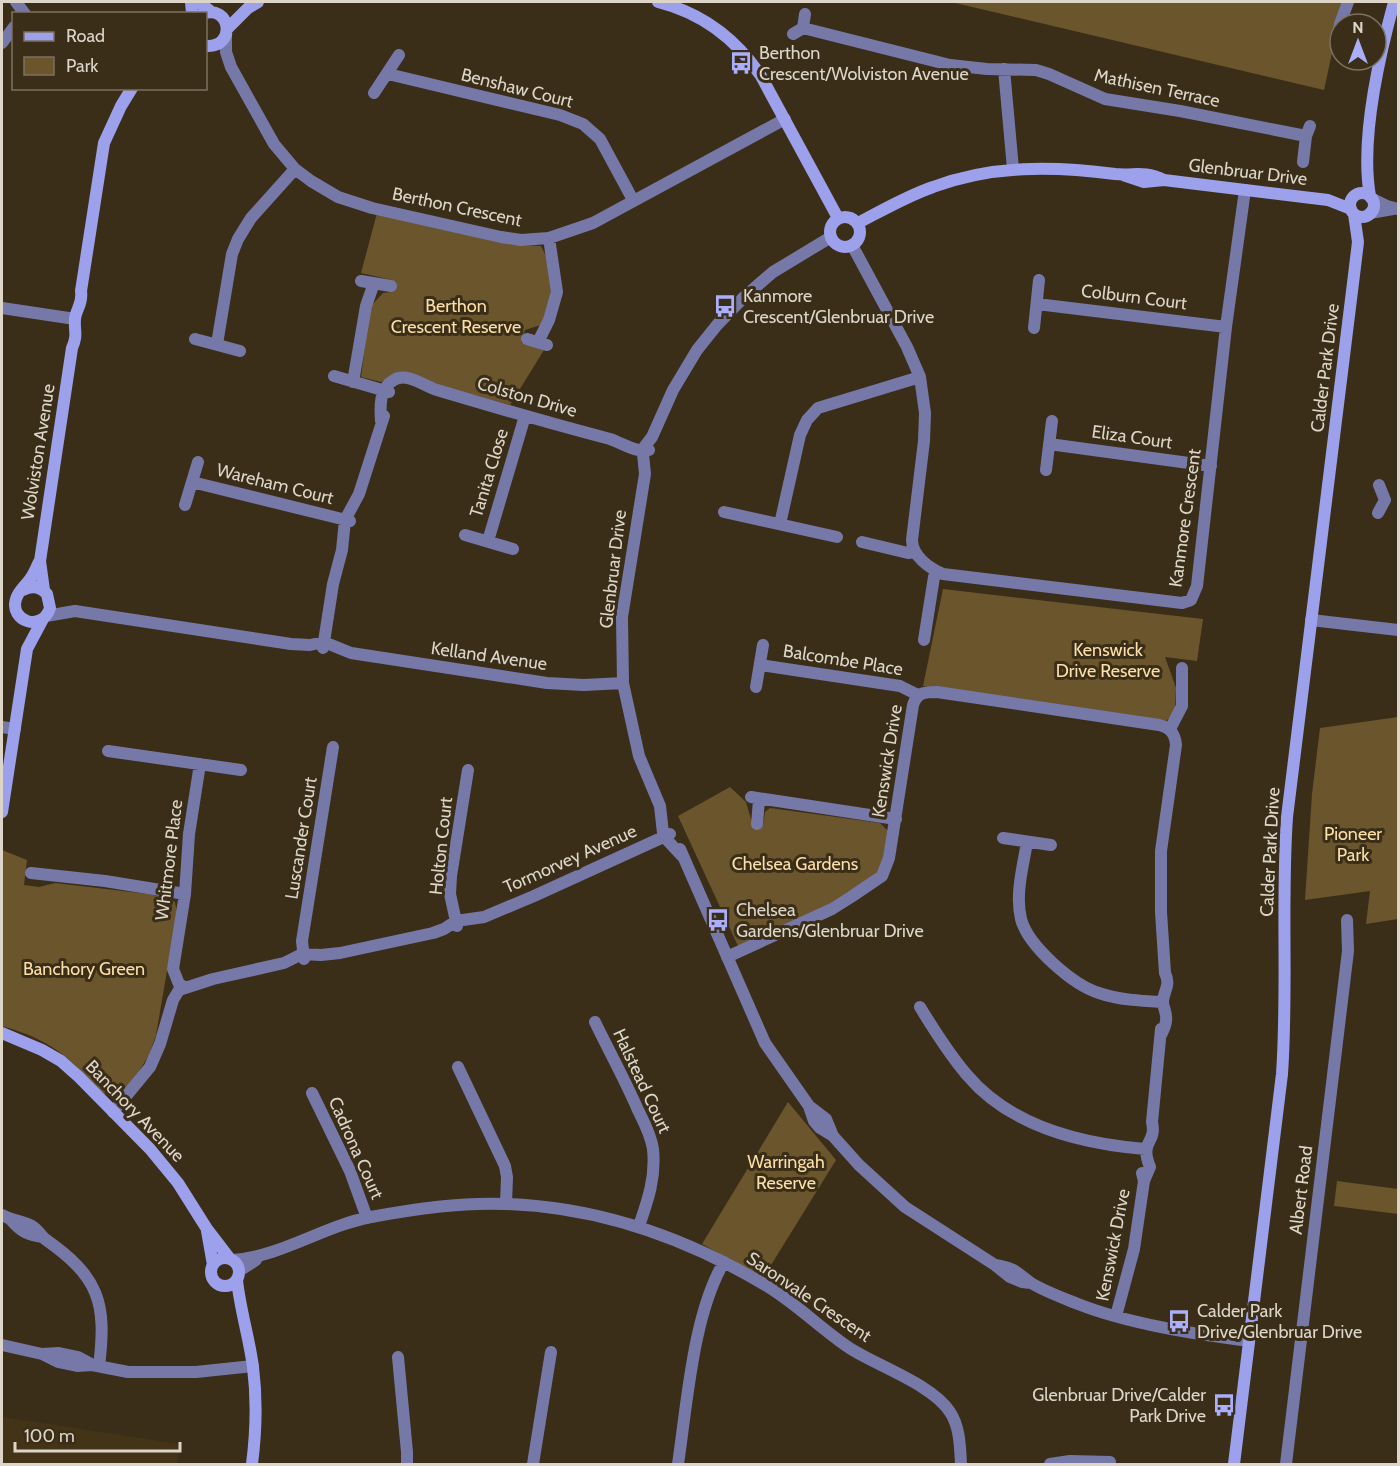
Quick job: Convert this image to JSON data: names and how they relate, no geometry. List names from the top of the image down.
{
  "streets": {
    "street": [
      "Benshaw Court",
      "Mathisen Terrace",
      "Glenbruar Drive",
      "Berthon Crescent",
      "Colburn Court",
      "Calder Park Drive",
      "Colston Drive",
      "Eliza Court",
      "Wolviston Avenue",
      "Tanita Close",
      "Wareham Court",
      "Kanmore Crescent",
      "Kelland Avenue",
      "Balcombe Place",
      "Kenswick Drive",
      "Luscander Court",
      "Holton Court",
      "Tormorvey Avenue",
      "Whitmore Place",
      "Halstead Court",
      "Banchory Avenue",
      "Cadrona Court",
      "Albert Road",
      "Saronvale Crescent"
    ]
  },
  "crossings": [
    ["Benshaw Court", "Berthon Crescent"],
    ["Glenbruar Drive", "Calder Park Drive"],
    ["Glenbruar Drive", "Colston Drive"],
    ["Glenbruar Drive", "Kanmore Crescent"],
    ["Glenbruar Drive", "Kelland Avenue"],
    ["Glenbruar Drive", "Tormorvey Avenue"],
    ["Colburn Court", "Kanmore Crescent"],
    ["Colston Drive", "Tanita Close"],
    ["Eliza Court", "Kanmore Crescent"],
    ["Wolviston Avenue", "Kelland Avenue"],
    ["Balcombe Place", "Kenswick Drive"],
    ["Luscander Court", "Tormorvey Avenue"],
    ["Holton Court", "Tormorvey Avenue"],
    ["Tormorvey Avenue", "Whitmore Place"],
    ["Halstead Court", "Saronvale Crescent"],
    ["Banchory Avenue", "Saronvale Crescent"],
    ["Cadrona Court", "Saronvale Crescent"]
  ],
  "parks": [
    "Berthon Crescent Reserve",
    "Kenswick Drive Reserve",
    "Pioneer Park",
    "Chelsea Gardens",
    "Banchory Green",
    "Warringah Reserve"
  ],
  "places": {
    "bus stop": [
      "Berthon Crescent/Wolviston Avenue",
      "Kanmore Crescent/Glenbruar Drive",
      "Chelsea Gardens/Glenbruar Drive",
      "Calder Park Drive/Glenbruar Drive",
      "Glenbruar Drive/Calder Park Drive"
    ]
  },
  "legend": ["Road", "Park"],
  "scale_bar": "100 m",
  "north": "top"
}
